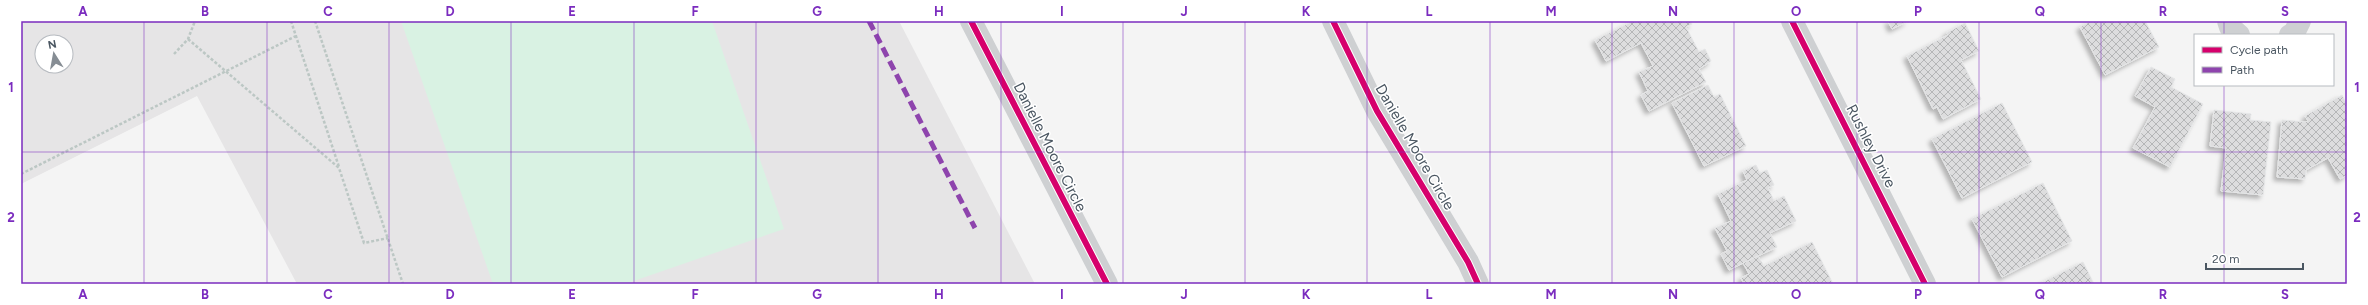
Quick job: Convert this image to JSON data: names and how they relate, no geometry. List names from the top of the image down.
{
  "streets": {
    "street": ["Rushley Drive", "Danielle Moore Circle"]
  },
  "legend": ["Cycle path", "Path"],
  "scale_bar": "20 m",
  "north": "top",
  "grid": {
    "columns": [
      "A",
      "B",
      "C",
      "D",
      "E",
      "F",
      "G",
      "H",
      "I",
      "J",
      "K",
      "L",
      "M",
      "N",
      "O",
      "P",
      "Q",
      "R",
      "S"
    ],
    "rows": ["1", "2"]
  }
}
